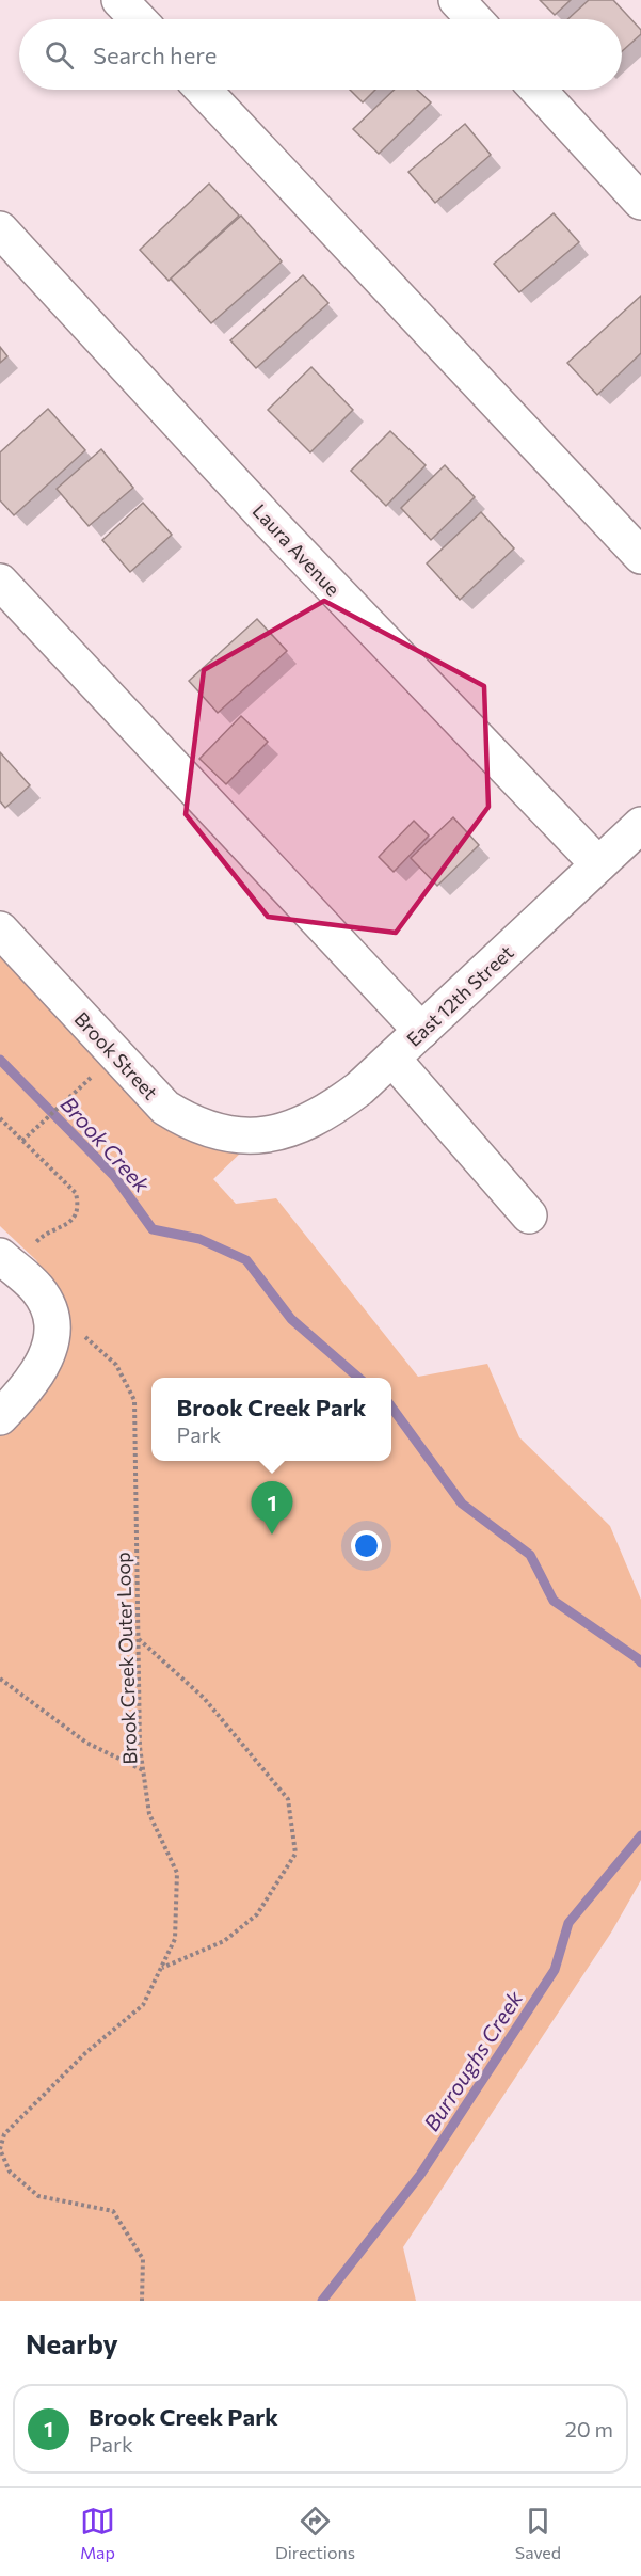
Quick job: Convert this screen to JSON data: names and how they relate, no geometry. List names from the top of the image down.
{
  "streets": {
    "street": ["Laura Avenue", "East 12th Street", "Brook Street"],
    "path": ["Brook Creek Outer Loop"]
  },
  "crossings": [
    ["Laura Avenue", "East 12th Street"],
    ["East 12th Street", "Brook Street"]
  ],
  "water": ["Brook Creek", "Burroughs Creek"],
  "page": {
    "search": "Search here",
    "popup": ["Brook Creek Park", "Park"],
    "pins": "1",
    "heading": "Nearby",
    "list": [
      {
        "mark": "1",
        "name": "Brook Creek Park",
        "note": "Park",
        "value": "20 m"
      }
    ],
    "nav": ["Map", "Directions", "Saved"]
  }
}
